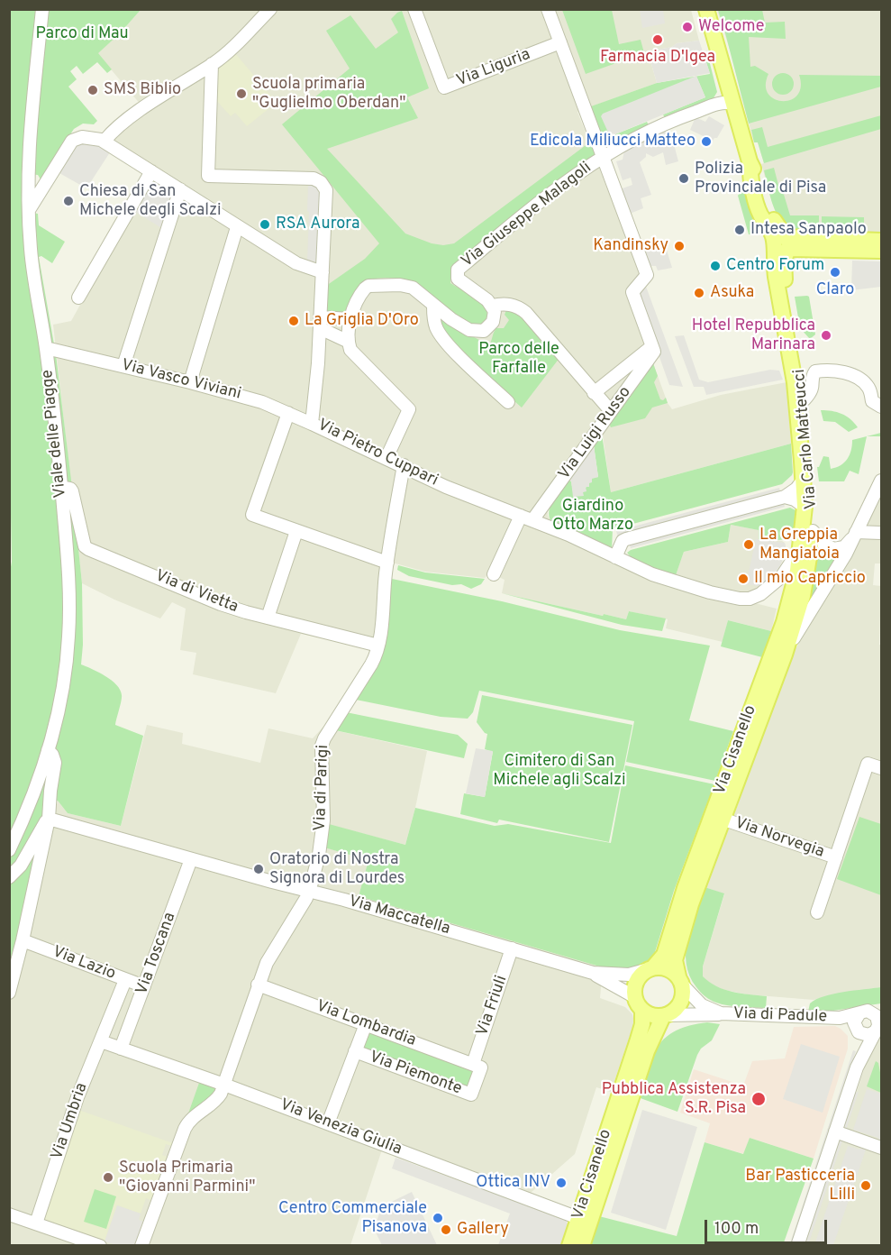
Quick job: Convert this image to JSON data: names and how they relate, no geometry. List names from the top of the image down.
{
  "streets": {
    "main road": ["Via Carlo Matteucci", "Via Cisanello"],
    "street": [
      "Via Liguria",
      "Via Giuseppe Malagoli",
      "Via Vasco Viviani",
      "Viale delle Piagge",
      "Via Luigi Russo",
      "Via Pietro Cuppari",
      "Via di Vietta",
      "Via di Parigi",
      "Via Norvegia",
      "Via Maccatella",
      "Via Toscana",
      "Via Lazio",
      "Via Friuli",
      "Via di Padule",
      "Via Lombardia",
      "Via Piemonte",
      "Via Umbria",
      "Via Venezia Giulia"
    ]
  },
  "crossings": [
    ["Via Giuseppe Malagoli", "Via Carlo Matteucci"],
    ["Via Vasco Viviani", "Viale delle Piagge"],
    ["Via Vasco Viviani", "Via Pietro Cuppari"],
    ["Viale delle Piagge", "Via di Vietta"],
    ["Via Luigi Russo", "Via Pietro Cuppari"],
    ["Via Carlo Matteucci", "Via Cisanello"],
    ["Via Pietro Cuppari", "Via Cisanello"],
    ["Via Pietro Cuppari", "Via di Parigi"],
    ["Via di Vietta", "Via di Parigi"],
    ["Via Cisanello", "Via Norvegia"],
    ["Via Cisanello", "Via Maccatella"],
    ["Via Cisanello", "Via di Padule"],
    ["Via Cisanello", "Via Venezia Giulia"],
    ["Via di Parigi", "Via Maccatella"],
    ["Via di Parigi", "Via Lombardia"],
    ["Via di Parigi", "Via Venezia Giulia"],
    ["Via Maccatella", "Via Toscana"],
    ["Via Maccatella", "Via Friuli"],
    ["Via Maccatella", "Via di Padule"],
    ["Via Toscana", "Via Lazio"],
    ["Via Toscana", "Via Venezia Giulia"],
    ["Via Lazio", "Via Umbria"],
    ["Via Friuli", "Via Lombardia"],
    ["Via Friuli", "Via Piemonte"],
    ["Via Lombardia", "Via Piemonte"],
    ["Via Umbria", "Via Venezia Giulia"]
  ],
  "parks": [
    "Parco di Mau",
    "Parco delle Farfalle",
    "Giardino Otto Marzo",
    "Cimitero di San Michele agli Scalzi"
  ],
  "places": [
    "Welcome",
    "Farmacia D'Igea",
    "SMS Biblio",
    "Scuola primaria \"Guglielmo Oberdan\"",
    "Edicola Miliucci Matteo",
    "Polizia Provinciale di Pisa",
    "Chiesa di San Michele degli Scalzi",
    "RSA Aurora",
    "Intesa Sanpaolo",
    "Kandinsky",
    "Centro Forum",
    "Claro",
    "Asuka",
    "La Griglia D'Oro",
    "Hotel Repubblica Marinara",
    "La Greppia Mangiatoia",
    "Il mio Capriccio",
    "Oratorio di Nostra Signora di Lourdes",
    "Pubblica Assistenza S.R. Pisa",
    "Scuola Primaria \"Giovanni Parmini\"",
    "Ottica INV",
    "Bar Pasticceria Lilli",
    "Centro Commerciale Pisanova",
    "Gallery"
  ],
  "scale_bar": "100 m"
}
